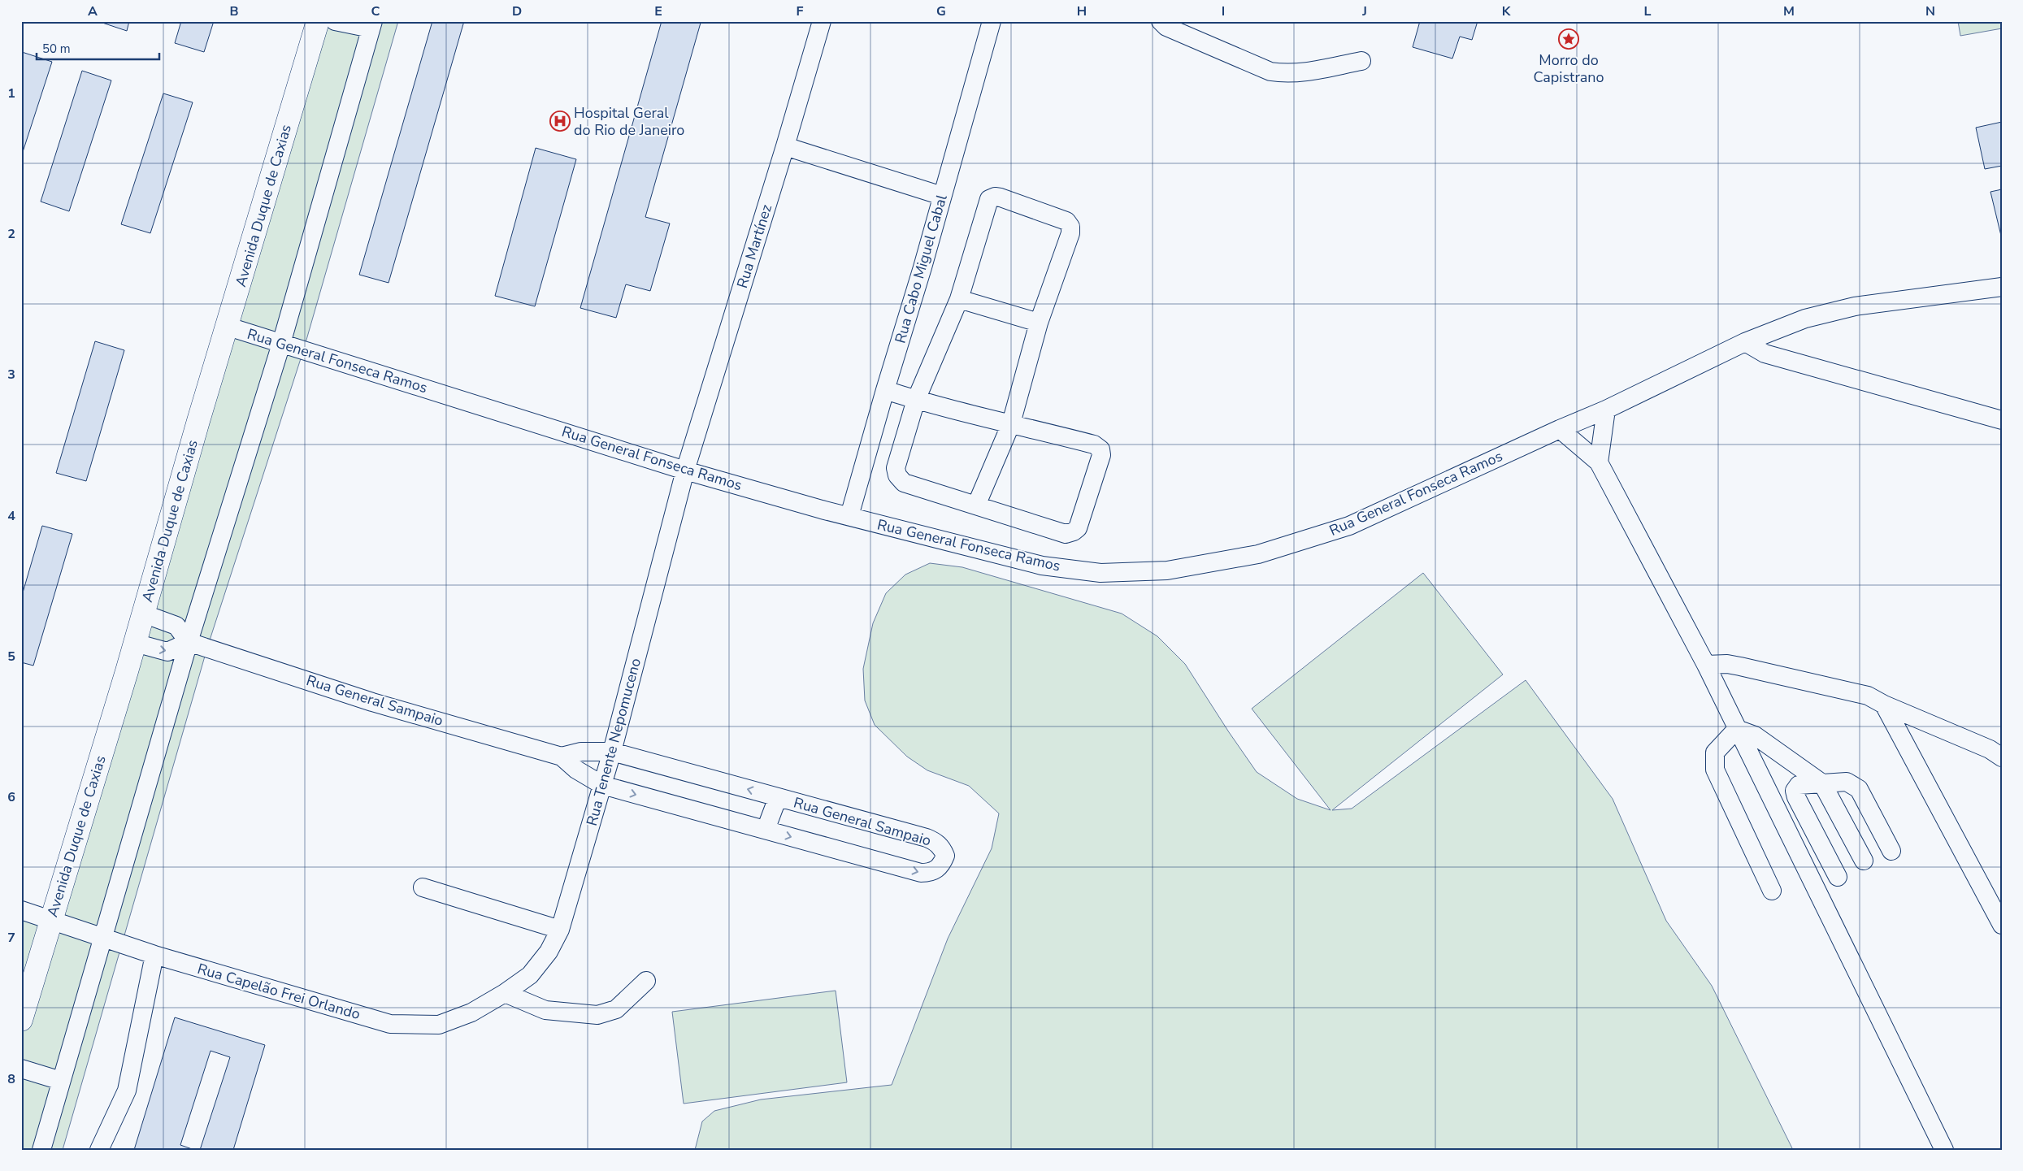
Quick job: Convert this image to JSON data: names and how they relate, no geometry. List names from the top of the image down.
{
  "streets": {
    "main road": ["Avenida Duque de Caxias"],
    "street": [
      "Rua Martínez",
      "Rua Cabo Miguel Cabal",
      "Rua General Fonseca Ramos",
      "Rua General Sampaio",
      "Rua Tenente Nepomuceno",
      "Rua Capelão Frei Orlando"
    ]
  },
  "crossings": [
    ["Avenida Duque de Caxias", "Rua General Fonseca Ramos"],
    ["Avenida Duque de Caxias", "Rua Capelão Frei Orlando"],
    ["Rua Martínez", "Rua General Fonseca Ramos"],
    ["Rua Martínez", "Rua Tenente Nepomuceno"],
    ["Rua Cabo Miguel Cabal", "Rua General Fonseca Ramos"],
    ["Rua General Fonseca Ramos", "Rua Tenente Nepomuceno"],
    ["Rua General Sampaio", "Rua Tenente Nepomuceno"],
    ["Rua Tenente Nepomuceno", "Rua Capelão Frei Orlando"]
  ],
  "places": {
    "place": ["Morro do Capistrano"],
    "hospital": ["Hospital Geral do Rio de Janeiro"]
  },
  "scale_bar": "50 m",
  "grid": {
    "columns": [
      "A",
      "B",
      "C",
      "D",
      "E",
      "F",
      "G",
      "H",
      "I",
      "J",
      "K",
      "L",
      "M",
      "N"
    ],
    "rows": [
      "1",
      "2",
      "3",
      "4",
      "5",
      "6",
      "7",
      "8"
    ]
  }
}
